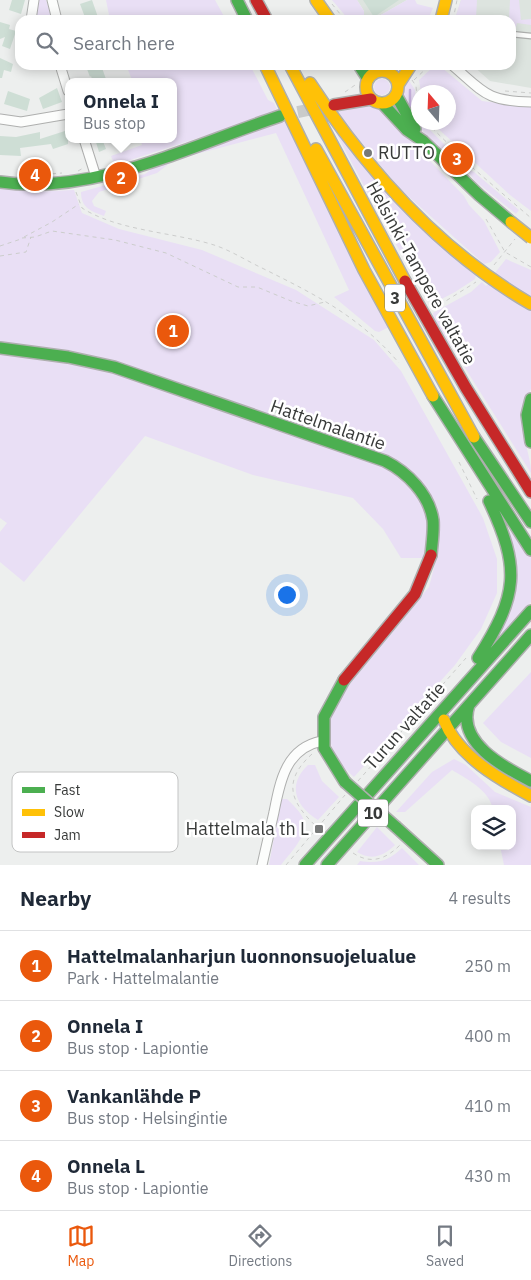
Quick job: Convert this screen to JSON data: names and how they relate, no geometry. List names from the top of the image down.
{
  "streets": {
    "main road": [
      "Helsinki-Tampere valtatie",
      "3",
      "Hattelmalantie",
      "Turun valtatie",
      "10"
    ]
  },
  "places": {
    "other": ["RUTTO"],
    "transit": ["Hattelmala th L"]
  },
  "legend": ["Fast", "Slow", "Jam"],
  "north": "top",
  "page": {
    "search": "Search here",
    "popup": ["Onnela I", "Bus stop"],
    "pins": [
      "3",
      "4",
      "2",
      "1"
    ],
    "heading": ["Nearby", "4 results"],
    "list": [
      {
        "mark": "1",
        "name": "Hattelmalanharjun luonnonsuojelualue",
        "note": "Park · Hattelmalantie",
        "value": "250 m"
      },
      {
        "mark": "2",
        "name": "Onnela I",
        "note": "Bus stop · Lapiontie",
        "value": "400 m"
      },
      {
        "mark": "3",
        "name": "Vankanlähde P",
        "note": "Bus stop · Helsingintie",
        "value": "410 m"
      },
      {
        "mark": "4",
        "name": "Onnela L",
        "note": "Bus stop · Lapiontie",
        "value": "430 m"
      }
    ],
    "nav": ["Map", "Directions", "Saved"]
  }
}
